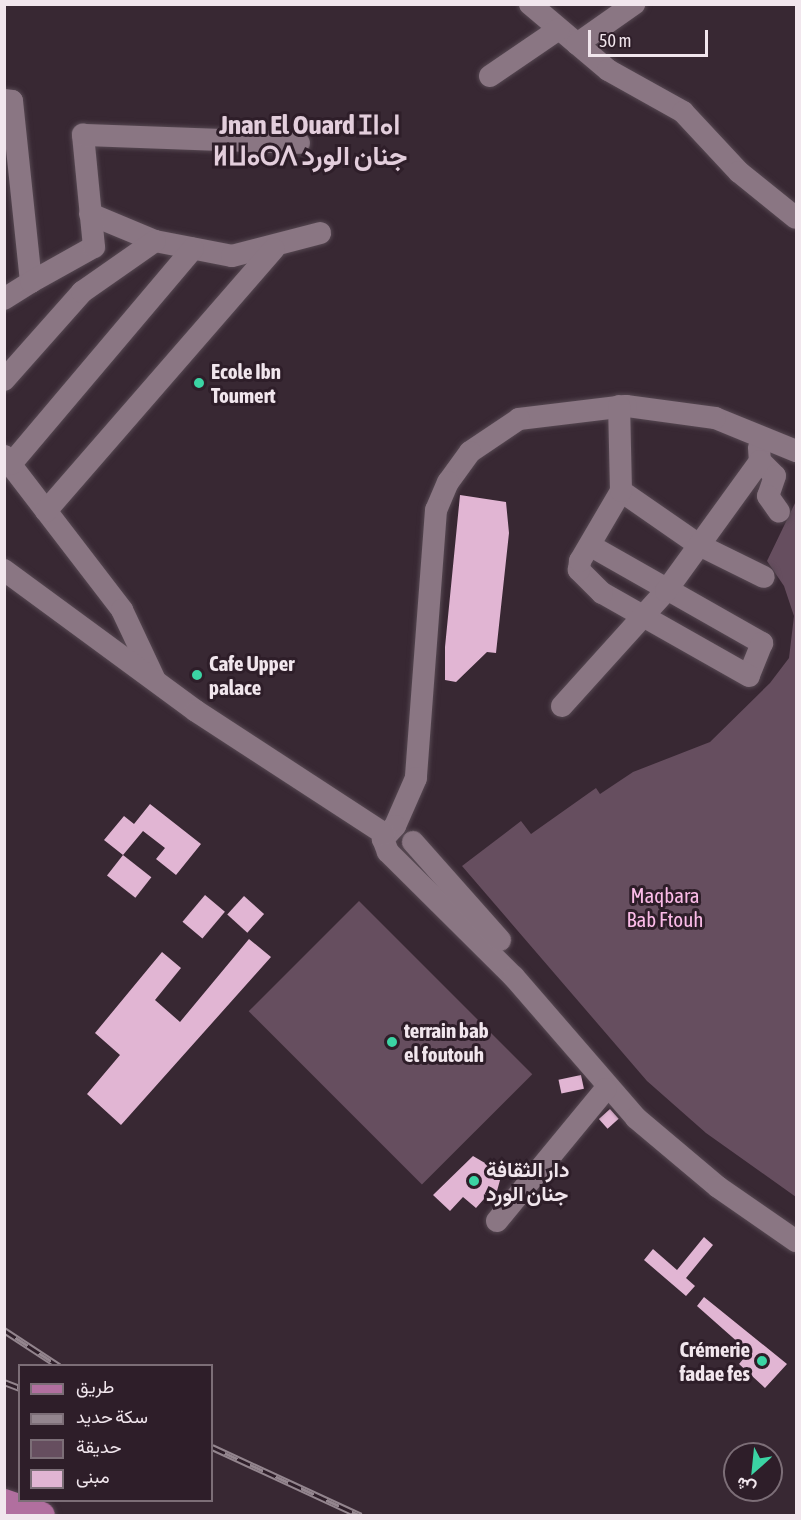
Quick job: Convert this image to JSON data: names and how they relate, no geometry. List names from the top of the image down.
{
  "districts": ["Jnan El Ouard ⵊⵏⴰⵏ ⵍⵡⴰⵔⴷ جنان الورد"],
  "parks": ["Maqbara Bab Ftouh"],
  "places": [
    "Ecole Ibn Toumert",
    "Cafe Upper palace",
    "terrain bab el foutouh",
    "دار الثقافة جنان الورد",
    "Crémerie fadae fes"
  ],
  "legend": [
    "طريق",
    "سكة حديد",
    "حديقة",
    "مبنى"
  ],
  "scale_bar": "50 m",
  "north": "bottom left"
}
